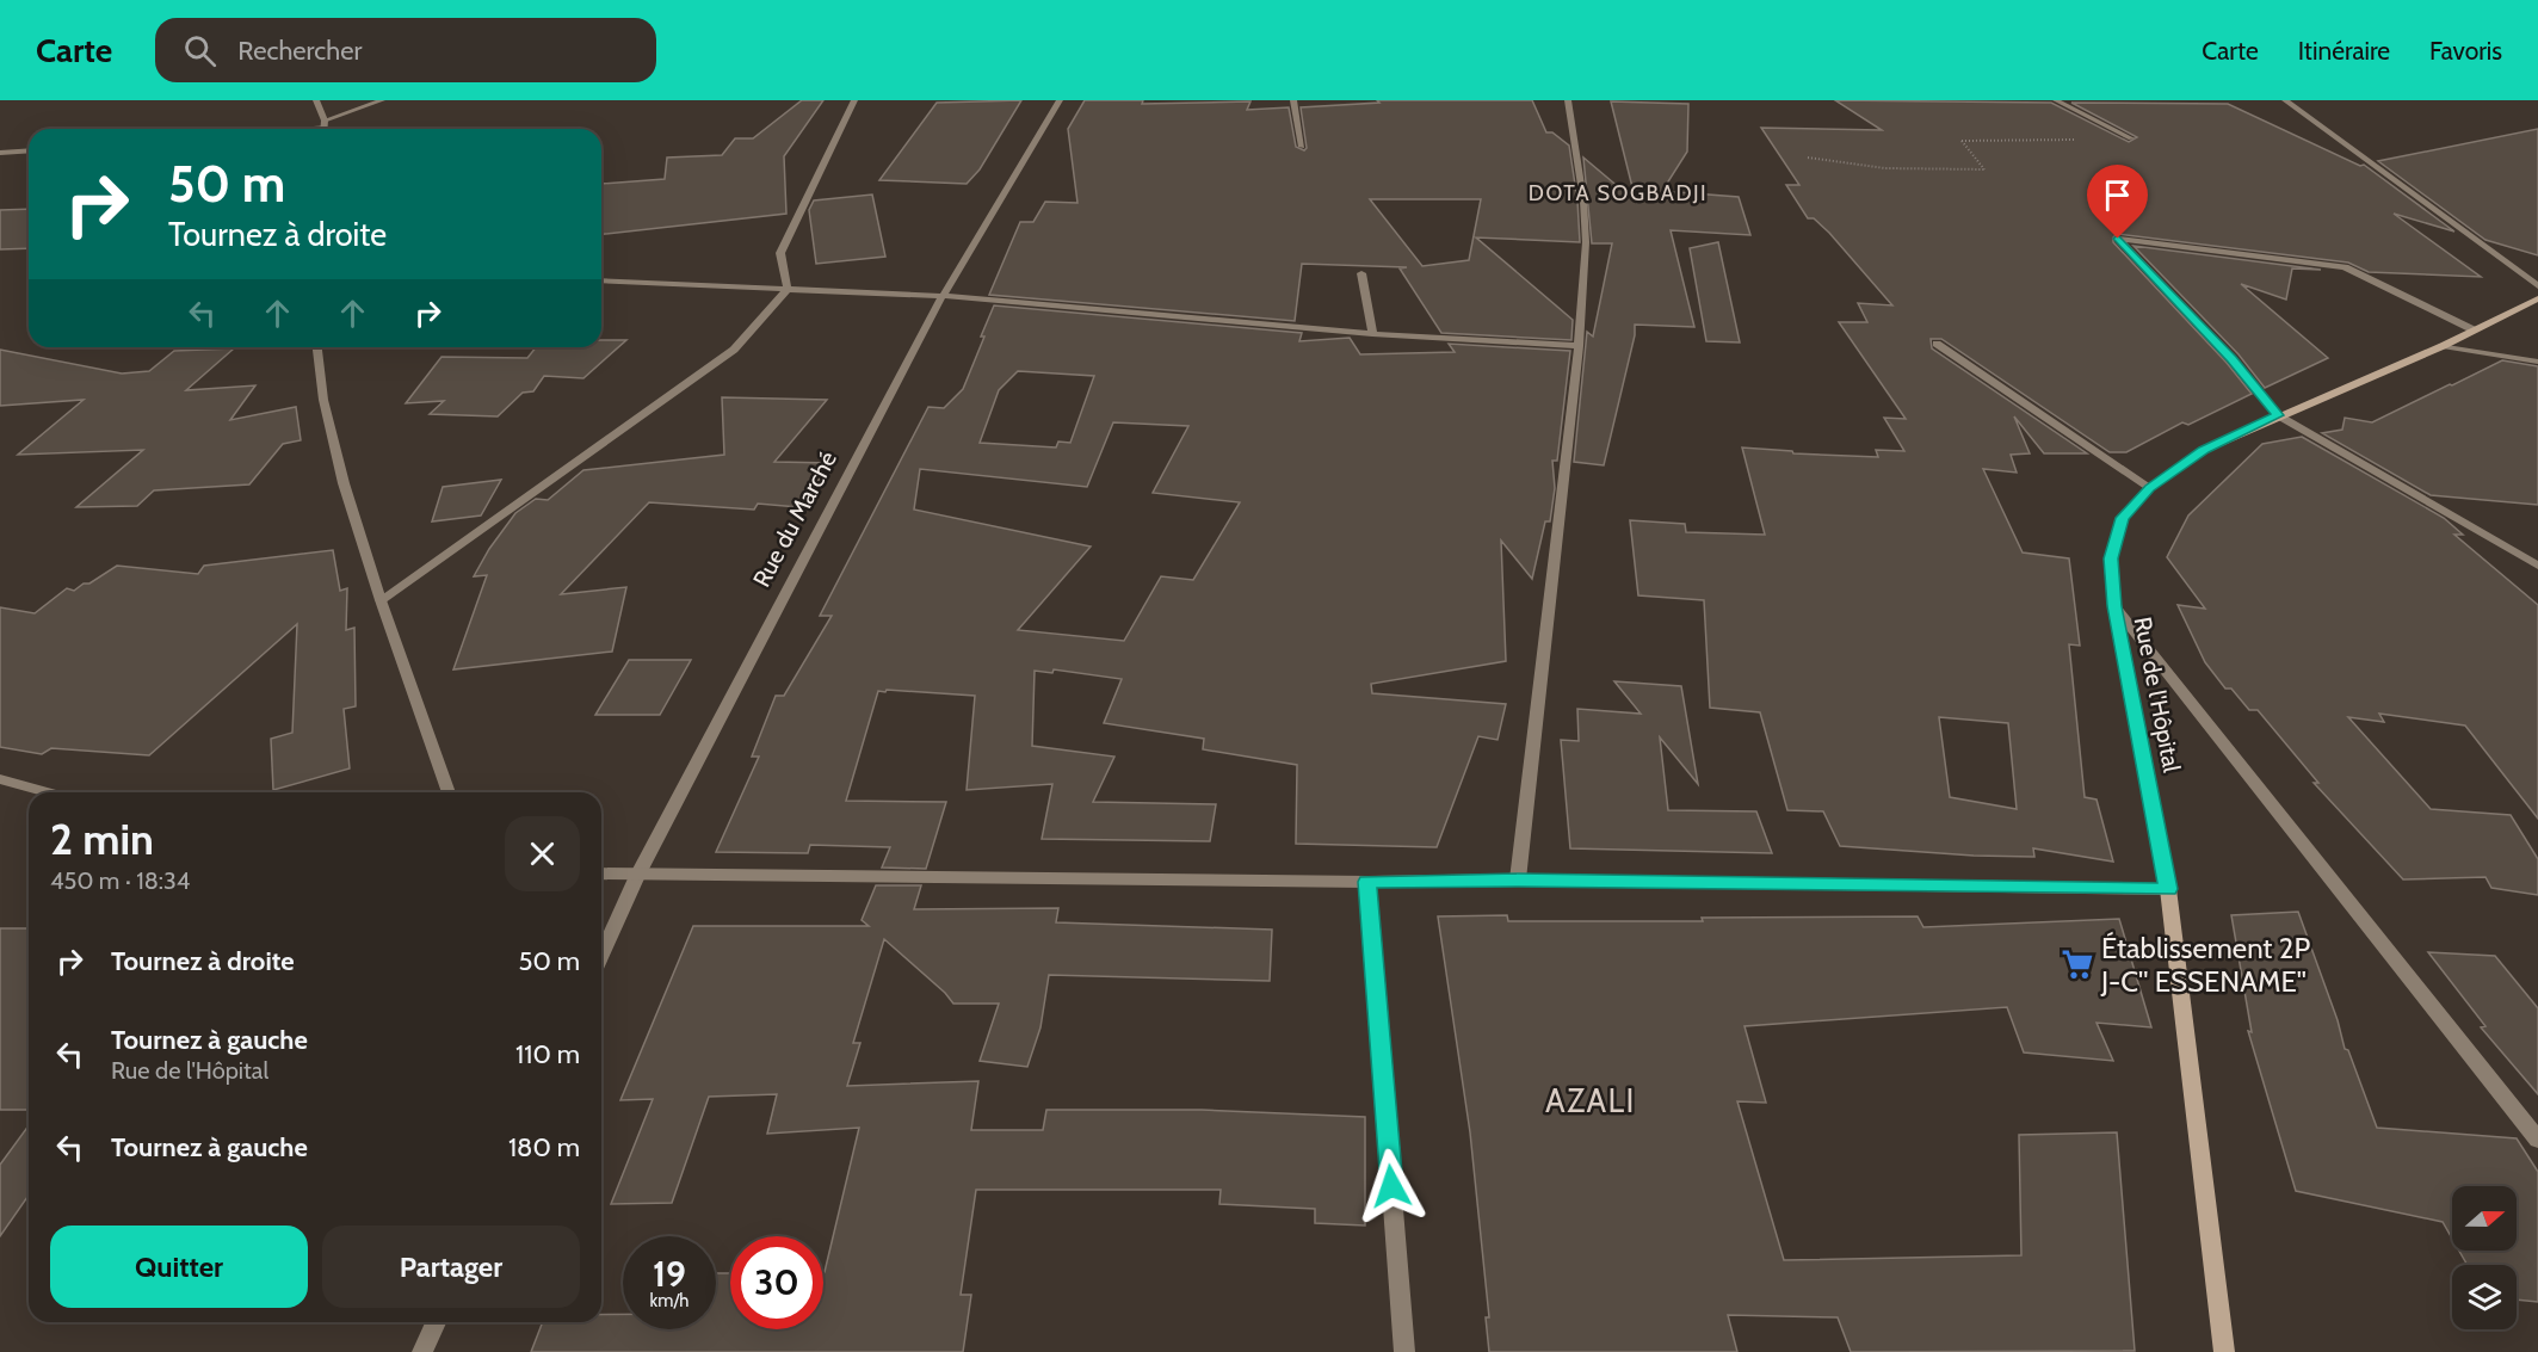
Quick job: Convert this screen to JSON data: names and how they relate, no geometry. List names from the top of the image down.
{
  "streets": {
    "main road": ["Rue de l'Hôpital"],
    "street": ["Rue du Marché"]
  },
  "districts": ["DOTA SOGBADJI", "AZALI"],
  "places": {
    "supermarket": ["Établissement 2P J-C'' ESSENAME''"]
  },
  "north": "right",
  "page": {
    "header": "Carte",
    "search": "Rechercher",
    "nav": ["Carte", "Itinéraire", "Favoris"],
    "turn": ["50 m", "Tournez à droite"],
    "heading": ["2 min", "450 m · 18:34"],
    "list": [
      {
        "name": "Tournez à droite",
        "value": "50 m"
      },
      {
        "name": "Tournez à gauche",
        "note": "Rue de l'Hôpital",
        "value": "110 m"
      },
      {
        "name": "Tournez à gauche",
        "value": "180 m"
      }
    ],
    "buttons": ["Quitter", "Partager"],
    "speed": "19 km/h",
    "limit": "30"
  }
}
